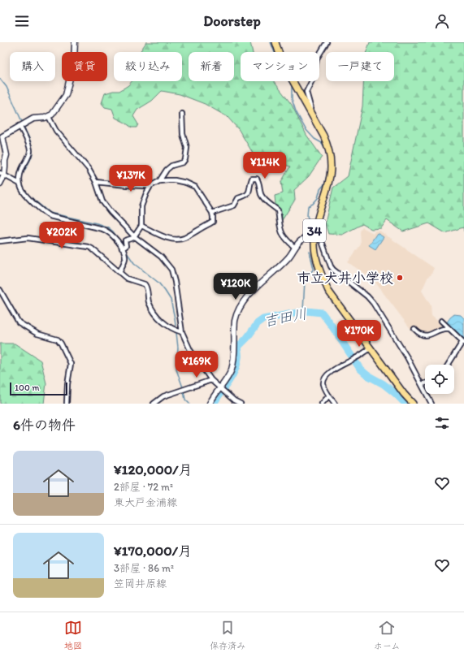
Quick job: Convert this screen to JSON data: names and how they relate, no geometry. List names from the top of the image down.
{
  "streets": {
    "main road": ["34"]
  },
  "water": ["吉田川"],
  "places": ["市立大井小学校"],
  "scale_bar": "100 m",
  "page": {
    "header": "Doorstep",
    "chip": [
      "購入",
      "賃貸",
      "絞り込み",
      "新着",
      "マンション",
      "一戸建て"
    ],
    "price": [
      "¥114K",
      "¥137K",
      "¥202K",
      "¥120K",
      "¥170K",
      "¥169K"
    ],
    "scale": "100 m",
    "heading": "6件の物件",
    "list": [
      {
        "name": "¥120,000/月",
        "note": "2部屋 · 72 m² · 東大戸金浦線"
      },
      {
        "name": "¥170,000/月",
        "note": "3部屋 · 86 m² · 笠岡井原線"
      }
    ],
    "tabs": ["地図", "保存済み", "ホーム"]
  }
}
